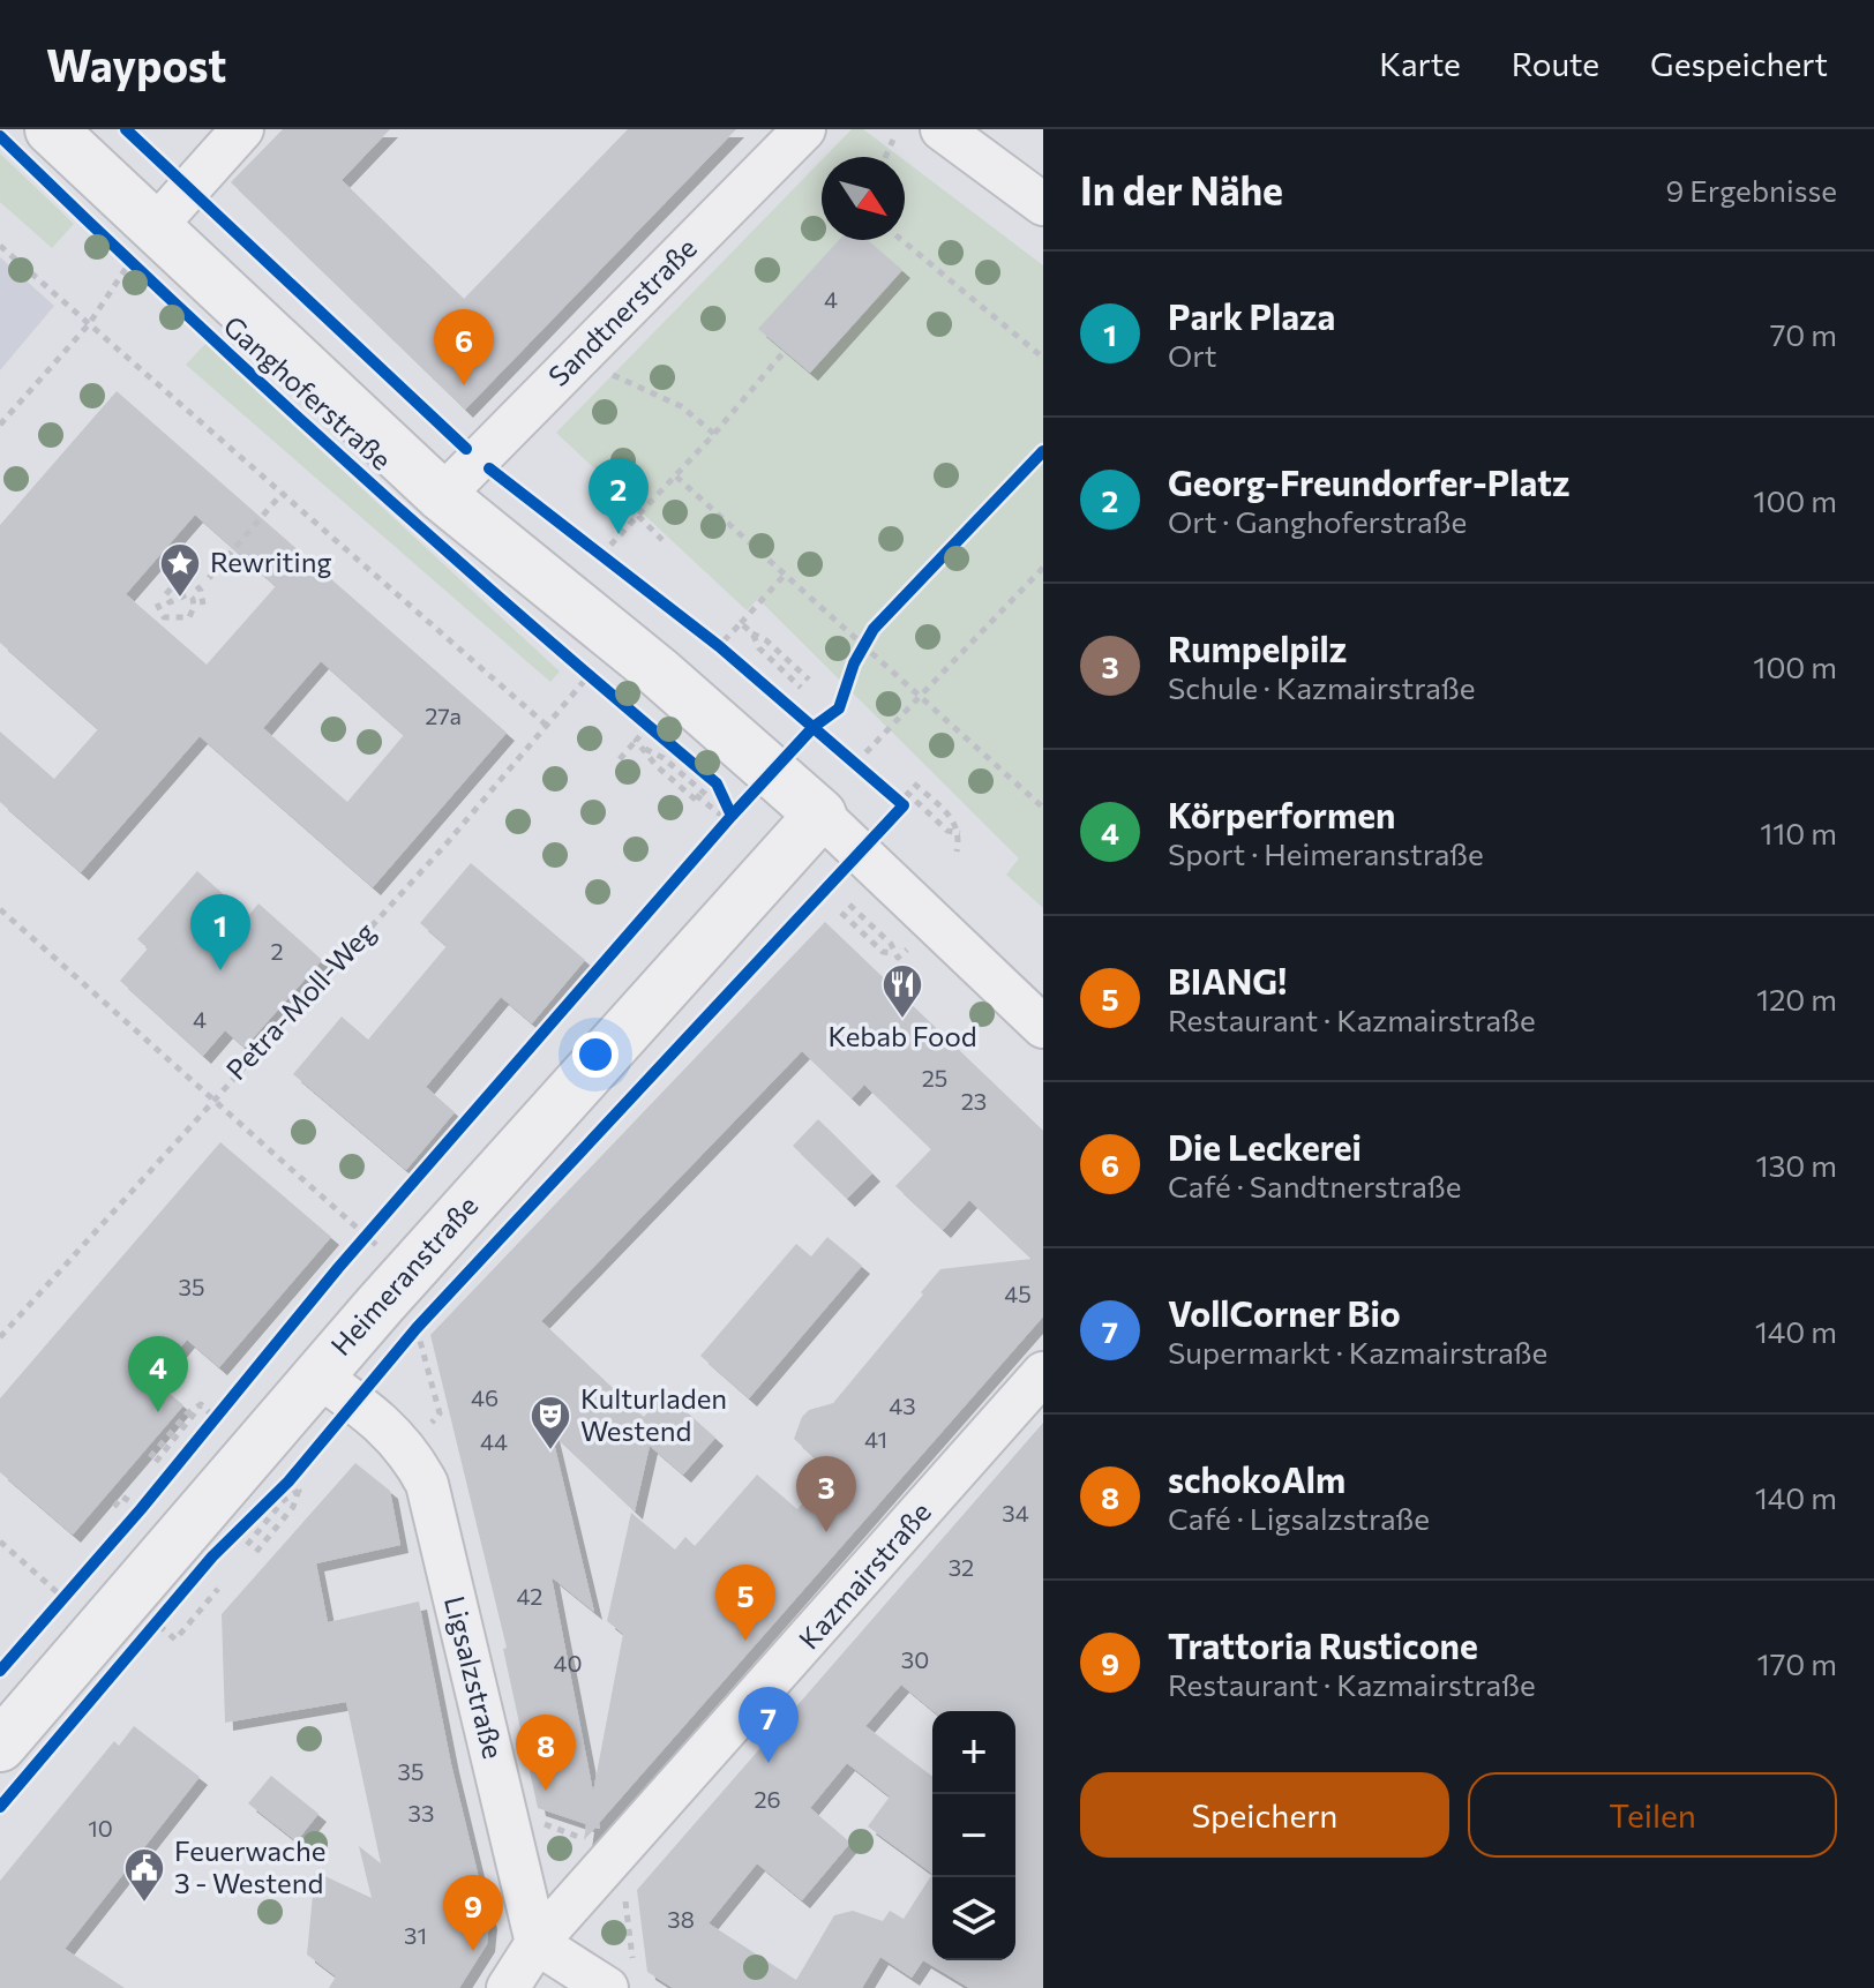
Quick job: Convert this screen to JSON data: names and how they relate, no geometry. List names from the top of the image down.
{
  "streets": {
    "street": [
      "Sandtnerstraße",
      "Ganghoferstraße",
      "Heimeranstraße",
      "Kazmairstraße",
      "Ligsalzstraße"
    ],
    "path": ["Petra-Moll-Weg"]
  },
  "crossings": [
    ["Sandtnerstraße", "Ganghoferstraße"],
    ["Ganghoferstraße", "Heimeranstraße"],
    ["Heimeranstraße", "Ligsalzstraße"],
    ["Kazmairstraße", "Ligsalzstraße"]
  ],
  "places": {
    "place": ["Rewriting"],
    "restaurant": ["Kebab Food"],
    "theatre": ["Kulturladen Westend"],
    "public building": ["Feuerwache 3 - Westend"]
  },
  "house_numbers": [
    "4",
    "27a",
    "2",
    "4",
    "25",
    "23",
    "35",
    "45",
    "46",
    "43",
    "41",
    "44",
    "34",
    "32",
    "42",
    "30",
    "40",
    "35",
    "26",
    "33",
    "10",
    "38",
    "31"
  ],
  "north": "bottom right",
  "page": {
    "header": "Waypost",
    "nav": ["Karte", "Route", "Gespeichert"],
    "heading": ["In der Nähe", "9 Ergebnisse"],
    "list": [
      {
        "mark": "1",
        "name": "Park Plaza",
        "note": "Ort",
        "value": "70 m"
      },
      {
        "mark": "2",
        "name": "Georg-Freundorfer-Platz",
        "note": "Ort · Ganghoferstraße",
        "value": "100 m"
      },
      {
        "mark": "3",
        "name": "Rumpelpilz",
        "note": "Schule · Kazmairstraße",
        "value": "100 m"
      },
      {
        "mark": "4",
        "name": "Körperformen",
        "note": "Sport · Heimeranstraße",
        "value": "110 m"
      },
      {
        "mark": "5",
        "name": "BIANG!",
        "note": "Restaurant · Kazmairstraße",
        "value": "120 m"
      },
      {
        "mark": "6",
        "name": "Die Leckerei",
        "note": "Café · Sandtnerstraße",
        "value": "130 m"
      },
      {
        "mark": "7",
        "name": "VollCorner Bio",
        "note": "Supermarkt · Kazmairstraße",
        "value": "140 m"
      },
      {
        "mark": "8",
        "name": "schokoAlm",
        "note": "Café · Ligsalzstraße",
        "value": "140 m"
      },
      {
        "mark": "9",
        "name": "Trattoria Rusticone",
        "note": "Restaurant · Kazmairstraße",
        "value": "170 m"
      }
    ],
    "pins": [
      "6",
      "2",
      "1",
      "4",
      "3",
      "5",
      "7",
      "8",
      "9"
    ],
    "map_buttons": ["+", "−"],
    "buttons": ["Speichern", "Teilen"]
  }
}
